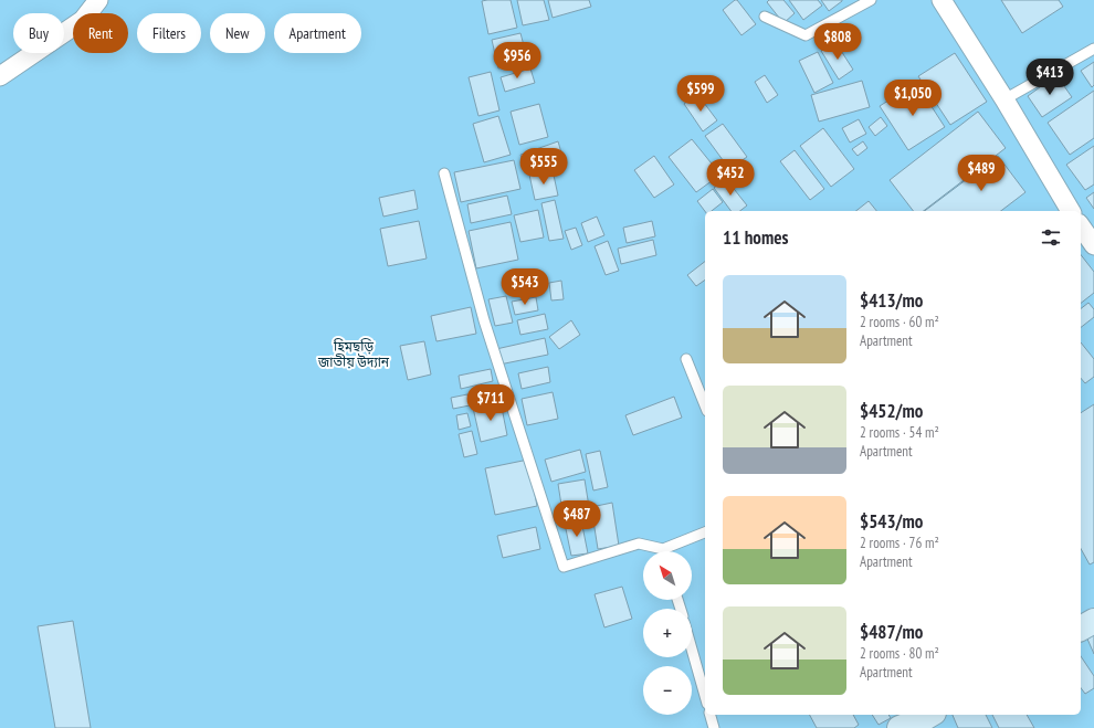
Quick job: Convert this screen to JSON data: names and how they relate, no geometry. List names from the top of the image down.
{
  "parks": ["হিমছড়ি জাতীয় উদ্যান"],
  "north": "top left",
  "page": {
    "chip": [
      "Buy",
      "Rent",
      "Filters",
      "New",
      "Apartment"
    ],
    "price": [
      "$808",
      "$956",
      "$413",
      "$599",
      "$1,050",
      "$555",
      "$489",
      "$452",
      "$543",
      "$711",
      "$487"
    ],
    "heading": "11 homes",
    "list": [
      {
        "name": "$413/mo",
        "note": "2 rooms · 60 m² · Apartment"
      },
      {
        "name": "$452/mo",
        "note": "2 rooms · 54 m² · Apartment"
      },
      {
        "name": "$543/mo",
        "note": "2 rooms · 76 m² · Apartment"
      },
      {
        "name": "$487/mo",
        "note": "2 rooms · 80 m² · Apartment"
      }
    ],
    "map_buttons": ["+", "−"]
  }
}
